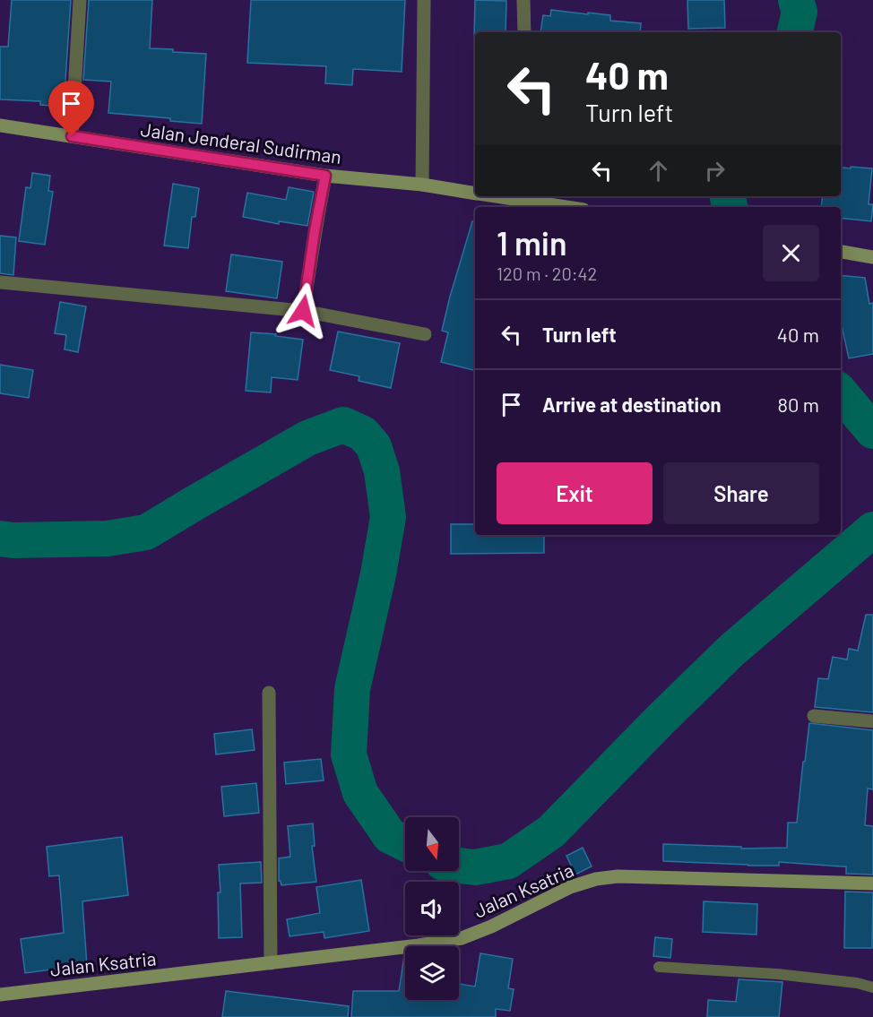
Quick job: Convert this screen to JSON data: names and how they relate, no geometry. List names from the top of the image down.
{
  "streets": {
    "street": ["Jalan Jenderal Sudirman", "Jalan Ksatria"]
  },
  "north": "bottom",
  "page": {
    "turn": ["40 m", "Turn left"],
    "heading": ["1 min", "120 m · 20:42"],
    "list": [
      {
        "name": "Turn left",
        "value": "40 m"
      },
      {
        "name": "Arrive at destination",
        "value": "80 m"
      }
    ],
    "buttons": ["Exit", "Share"]
  }
}
